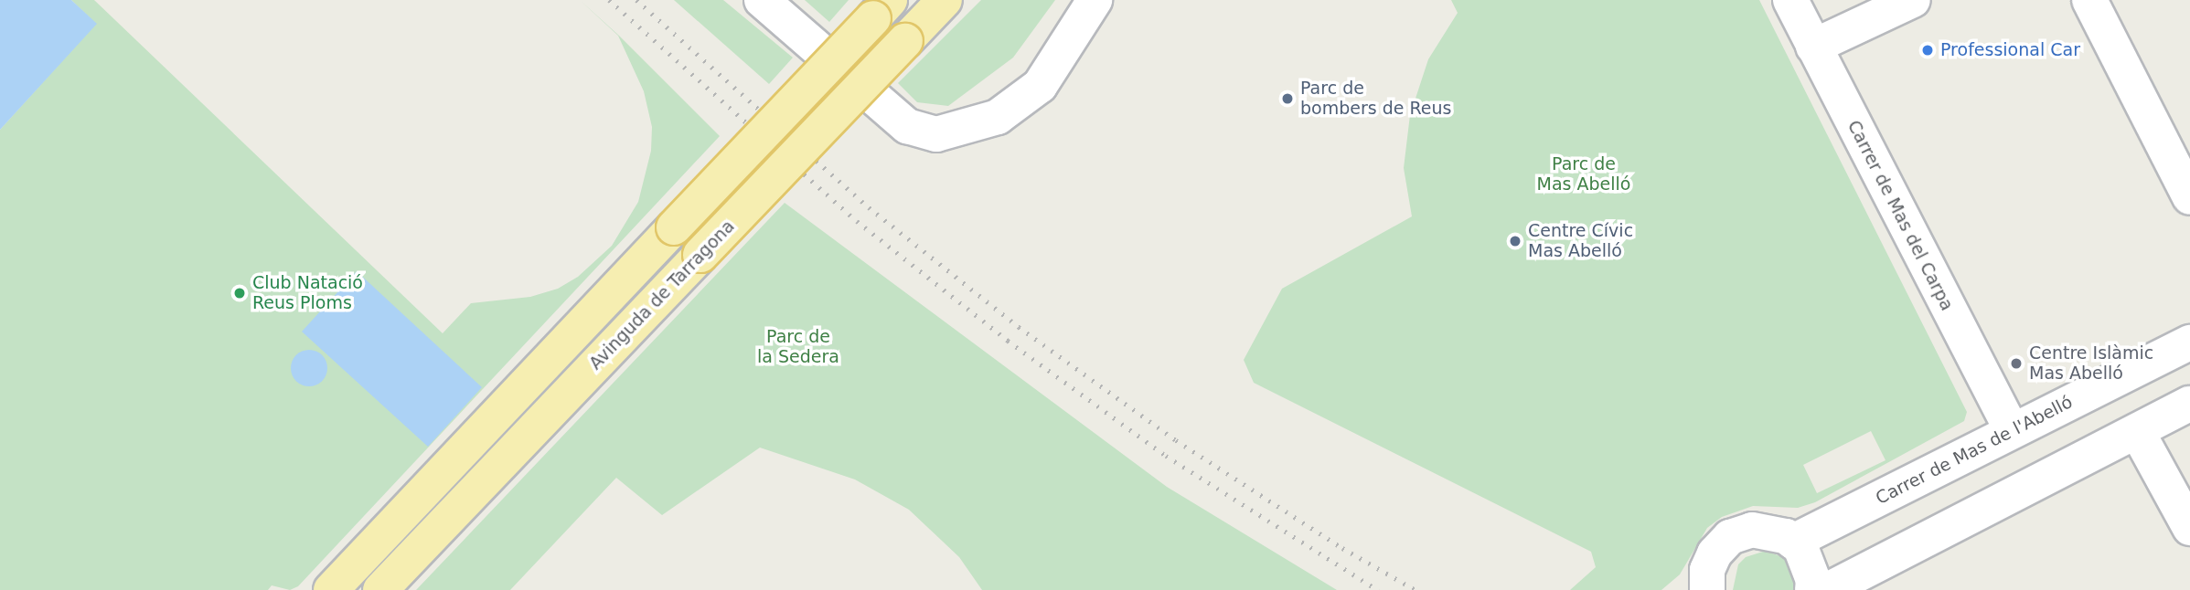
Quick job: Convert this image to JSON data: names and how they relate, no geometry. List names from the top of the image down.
{
  "streets": {
    "main road": ["Avinguda de Tarragona"],
    "street": ["Carrer de Mas del Carpa", "Carrer de Mas de l'Abelló"]
  },
  "crossings": [
    ["Carrer de Mas del Carpa", "Carrer de Mas de l'Abelló"]
  ],
  "parks": ["Parc de Mas Abelló", "Parc de la Sedera"],
  "places": [
    "Professional Car",
    "Parc de bombers de Reus",
    "Centre Cívic Mas Abelló",
    "Club Natació Reus Ploms",
    "Centre Islàmic Mas Abelló"
  ]
}
